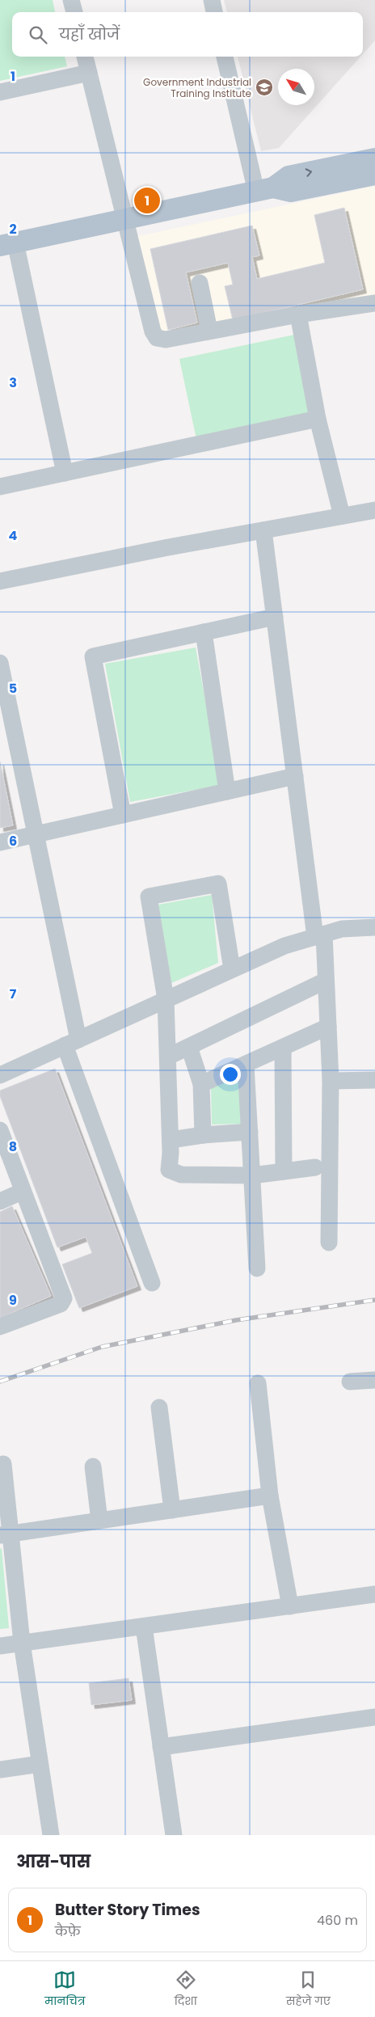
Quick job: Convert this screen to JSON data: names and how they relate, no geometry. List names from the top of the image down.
{
  "places": {
    "school or university": ["Government Industrial Training Institute"]
  },
  "north": "top left",
  "page": {
    "search": "यहाँ खोजें",
    "pins": "1",
    "heading": "आस-पास",
    "list": [
      {
        "mark": "1",
        "name": "Butter Story Times",
        "note": "कैफ़े",
        "value": "460 m"
      }
    ],
    "nav": ["मानचित्र", "दिशा", "सहेजे गए"]
  },
  "grid": {
    "rows": [
      "1",
      "2",
      "3",
      "4",
      "5",
      "6",
      "7",
      "8",
      "9"
    ]
  }
}
